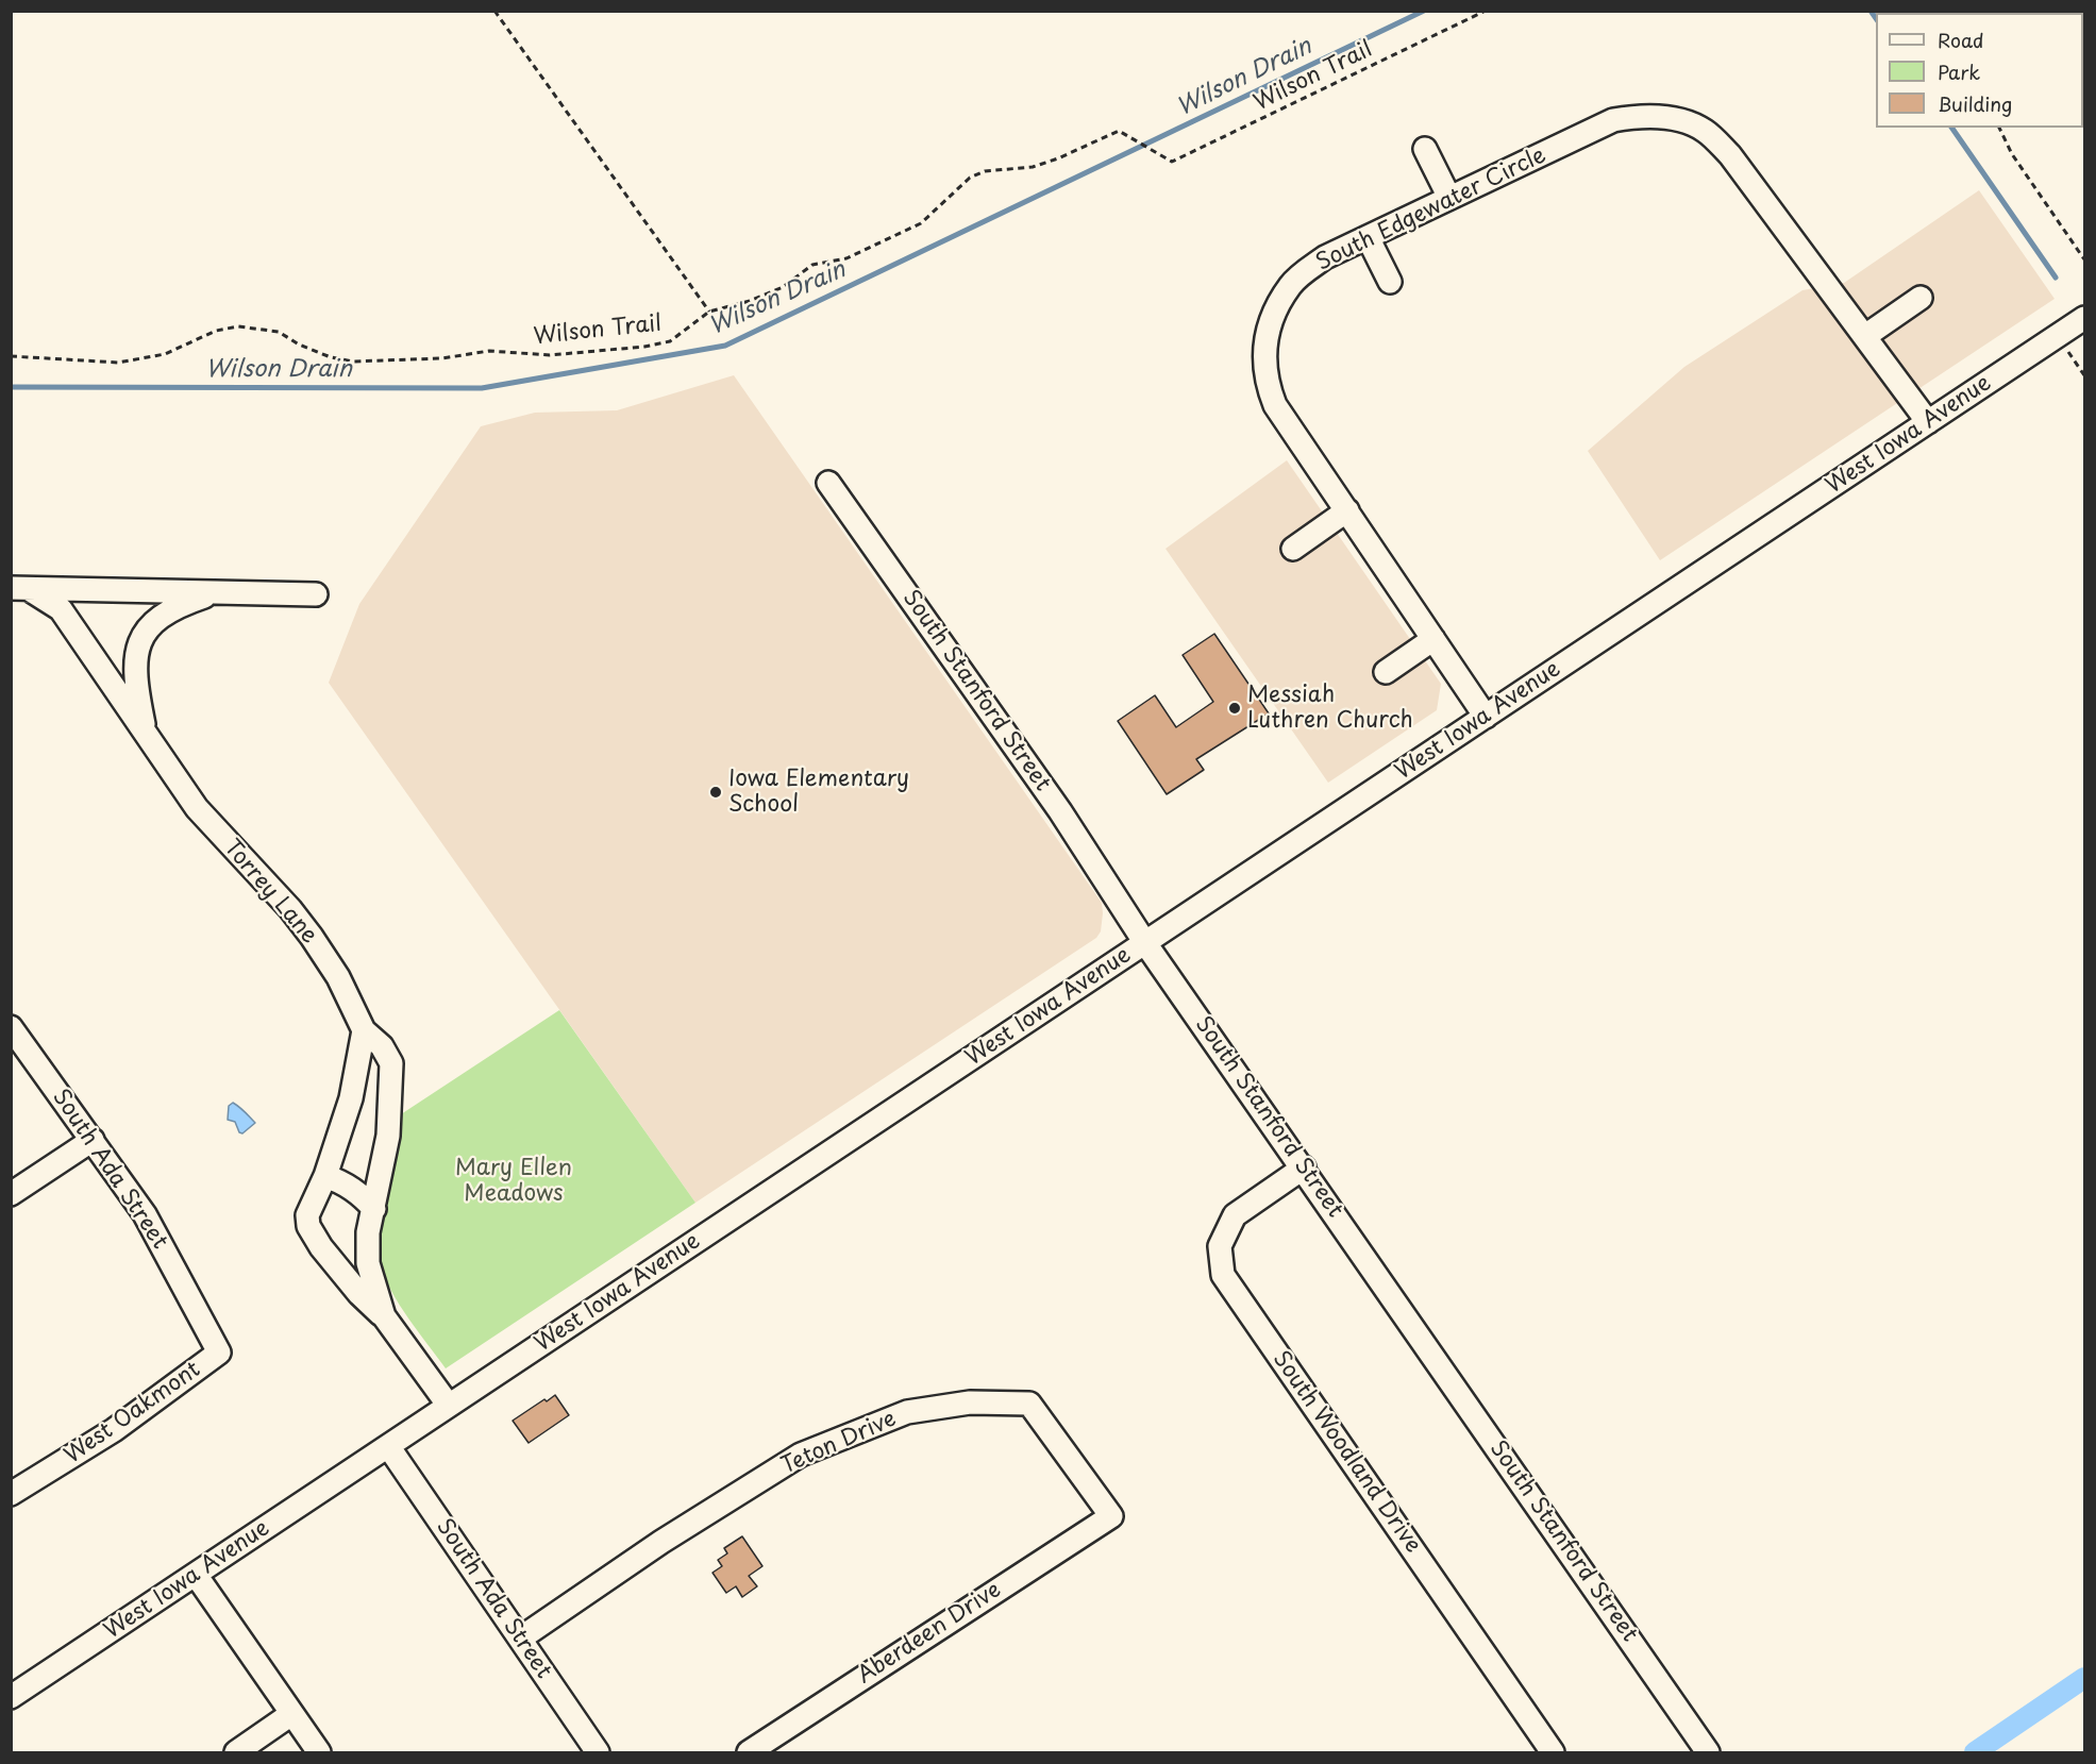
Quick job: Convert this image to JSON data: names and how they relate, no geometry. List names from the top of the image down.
{
  "streets": {
    "street": [
      "South Edgewater Circle",
      "West Iowa Avenue",
      "South Stanford Street",
      "Torrey Lane",
      "South Ada Street",
      "West Oakmont",
      "Teton Drive",
      "South Woodland Drive",
      "Aberdeen Drive"
    ],
    "path": ["Wilson Trail"]
  },
  "crossings": [
    ["South Edgewater Circle", "West Iowa Avenue"],
    ["West Iowa Avenue", "South Stanford Street"],
    ["West Iowa Avenue", "Torrey Lane"],
    ["West Iowa Avenue", "South Ada Street"],
    ["South Stanford Street", "South Woodland Drive"],
    ["South Ada Street", "West Oakmont"],
    ["South Ada Street", "Teton Drive"],
    ["Teton Drive", "Aberdeen Drive"]
  ],
  "water": ["Wilson Drain"],
  "parks": ["Mary Ellen Meadows"],
  "places": ["Messiah Luthren Church", "Iowa Elementary School"],
  "legend": ["Road", "Park", "Building"]
}
